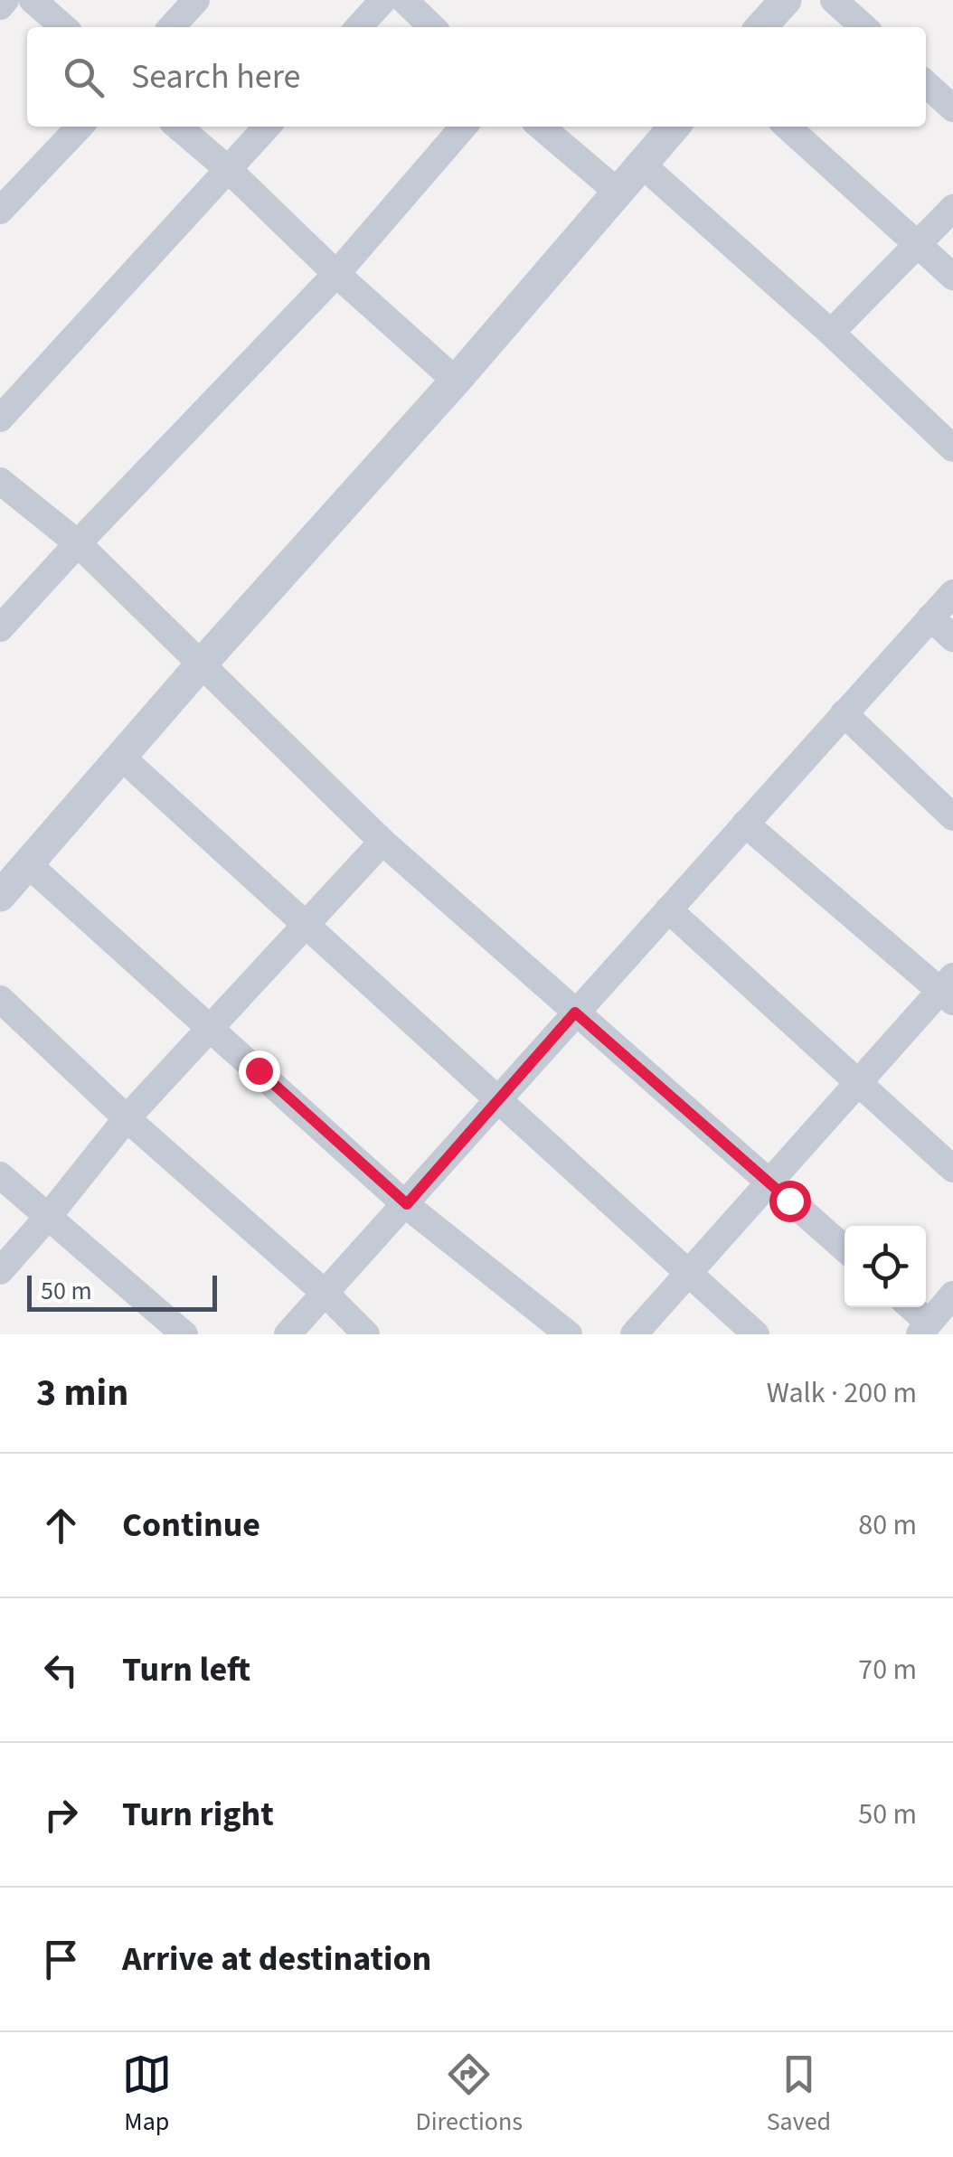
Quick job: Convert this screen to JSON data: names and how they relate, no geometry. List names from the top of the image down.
{
  "scale_bar": "50 m",
  "page": {
    "search": "Search here",
    "scale": "50 m",
    "heading": ["3 min", "Walk · 200 m"],
    "list": [
      ["Continue", "80 m"],
      ["Turn left", "70 m"],
      ["Turn right", "50 m"],
      "Arrive at destination"
    ],
    "nav": ["Map", "Directions", "Saved"]
  }
}
